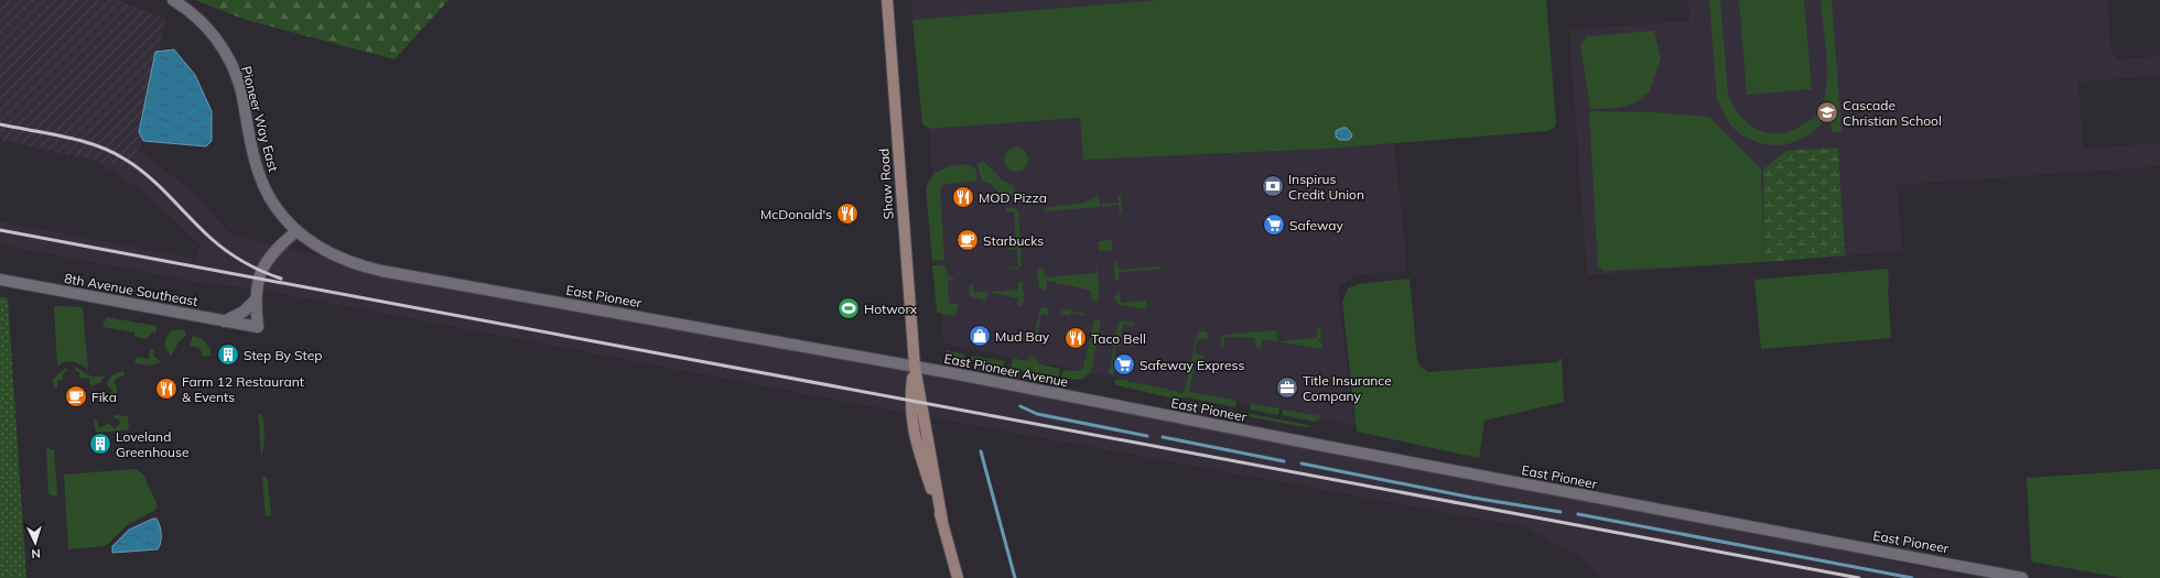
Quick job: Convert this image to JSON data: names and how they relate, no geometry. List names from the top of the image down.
{
  "streets": {
    "main road": ["Shaw Road"],
    "street": [
      "Pioneer Way East",
      "8th Avenue Southeast",
      "East Pioneer",
      "East Pioneer Avenue"
    ]
  },
  "crossings": [
    ["Pioneer Way East", "East Pioneer"],
    ["Shaw Road", "East Pioneer"],
    ["Shaw Road", "East Pioneer Avenue"],
    ["East Pioneer", "East Pioneer Avenue"]
  ],
  "places": {
    "school or university": ["Cascade Christian School"],
    "bank": ["Inspirus Credit Union"],
    "restaurant": [
      "MOD Pizza",
      "McDonald's",
      "Taco Bell",
      "Farm 12 Restaurant & Events"
    ],
    "supermarket": ["Safeway", "Safeway Express"],
    "cafe": ["Starbucks", "Fika"],
    "sports": ["Hotworx"],
    "shop": ["Mud Bay"],
    "building": ["Step By Step", "Loveland Greenhouse"],
    "office": ["Title Insurance Company"]
  },
  "north": "bottom"
}
